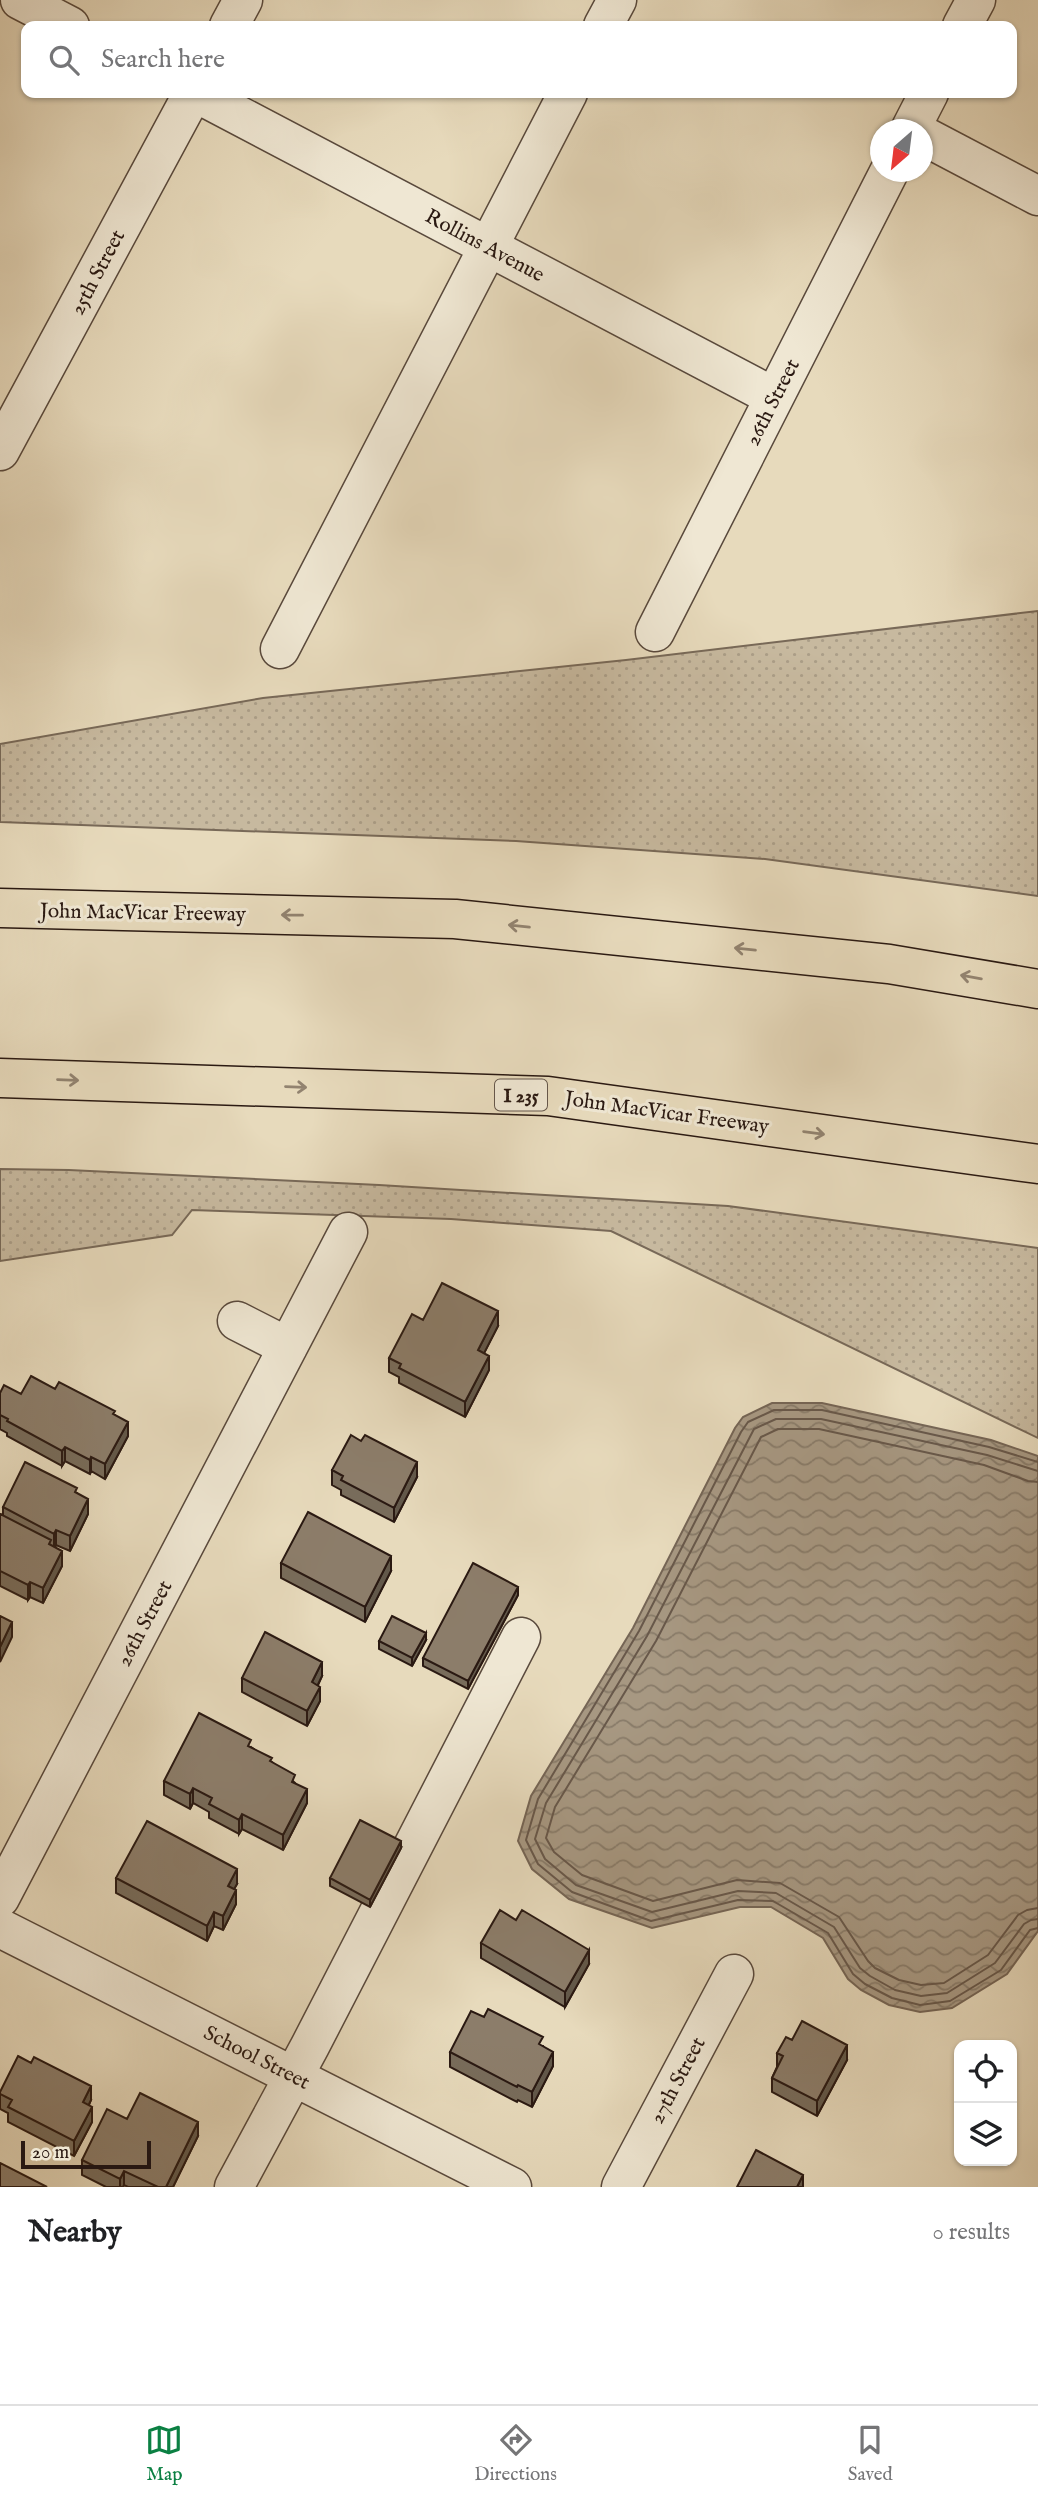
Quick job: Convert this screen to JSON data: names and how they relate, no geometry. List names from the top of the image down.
{
  "streets": {
    "highway": ["John MacVicar Freeway", "I 235"],
    "street": [
      "Rollins Avenue",
      "25th Street",
      "26th Street",
      "School Street",
      "27th Street"
    ]
  },
  "crossings": [
    ["Rollins Avenue", "26th Street"]
  ],
  "scale_bar": "20 m",
  "north": "bottom left",
  "page": {
    "search": "Search here",
    "scale": "20 m",
    "heading": ["Nearby", "0 results"],
    "nav": ["Map", "Directions", "Saved"]
  }
}
